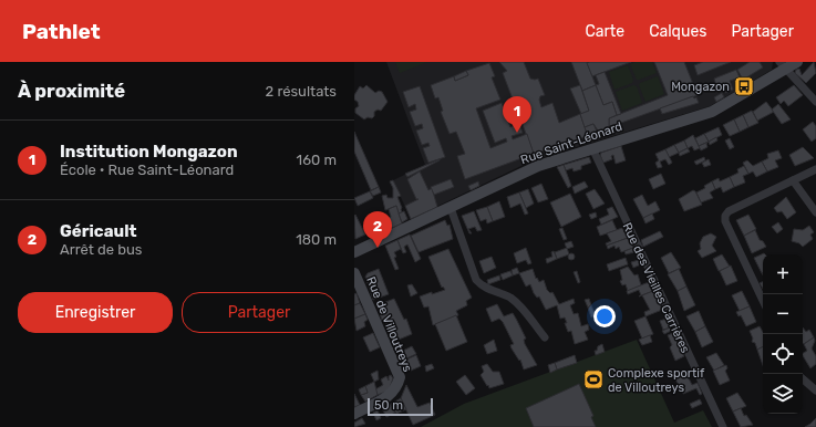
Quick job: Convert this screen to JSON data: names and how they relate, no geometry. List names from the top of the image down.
{
  "streets": {
    "street": ["Rue Saint-Léonard", "Rue des Vieilles Carrières", "Rue de Villoutreys"]
  },
  "crossings": [
    ["Rue Saint-Léonard", "Rue des Vieilles Carrières"]
  ],
  "places": {
    "bus stop": ["Mongazon"],
    "sports": ["Complexe sportif de Villoutreys"]
  },
  "scale_bar": "50 m",
  "page": {
    "header": "Pathlet",
    "nav": ["Carte", "Calques", "Partager"],
    "heading": ["À proximité", "2 résultats"],
    "pins": ["1", "2"],
    "list": [
      {
        "mark": "1",
        "name": "Institution Mongazon",
        "note": "École · Rue Saint-Léonard",
        "value": "160 m"
      },
      {
        "mark": "2",
        "name": "Géricault",
        "note": "Arrêt de bus",
        "value": "180 m"
      }
    ],
    "map_buttons": ["+", "−"],
    "buttons": ["Enregistrer", "Partager"],
    "scale": "50 m"
  }
}
